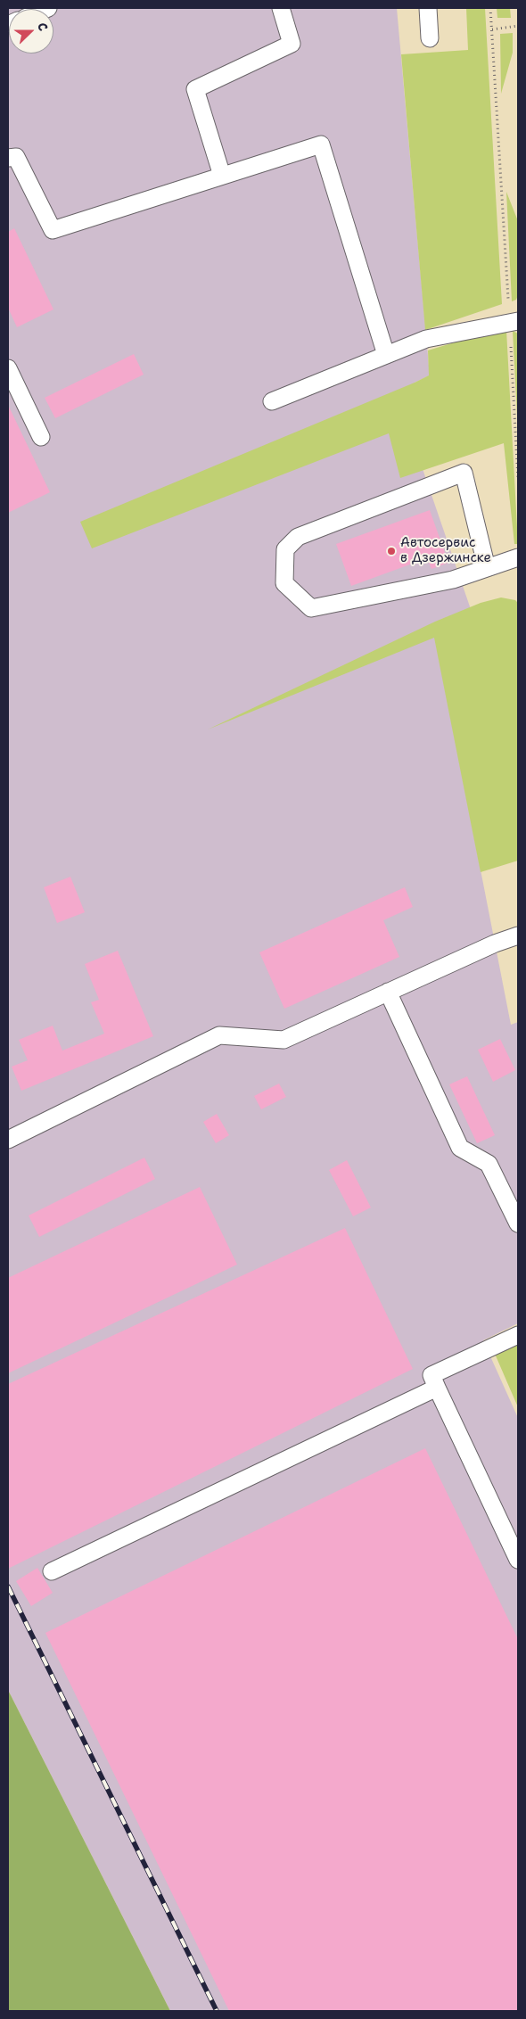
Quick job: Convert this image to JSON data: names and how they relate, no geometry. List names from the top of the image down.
{
  "places": ["Автосервис в Дзержинске"],
  "north": "right"
}
